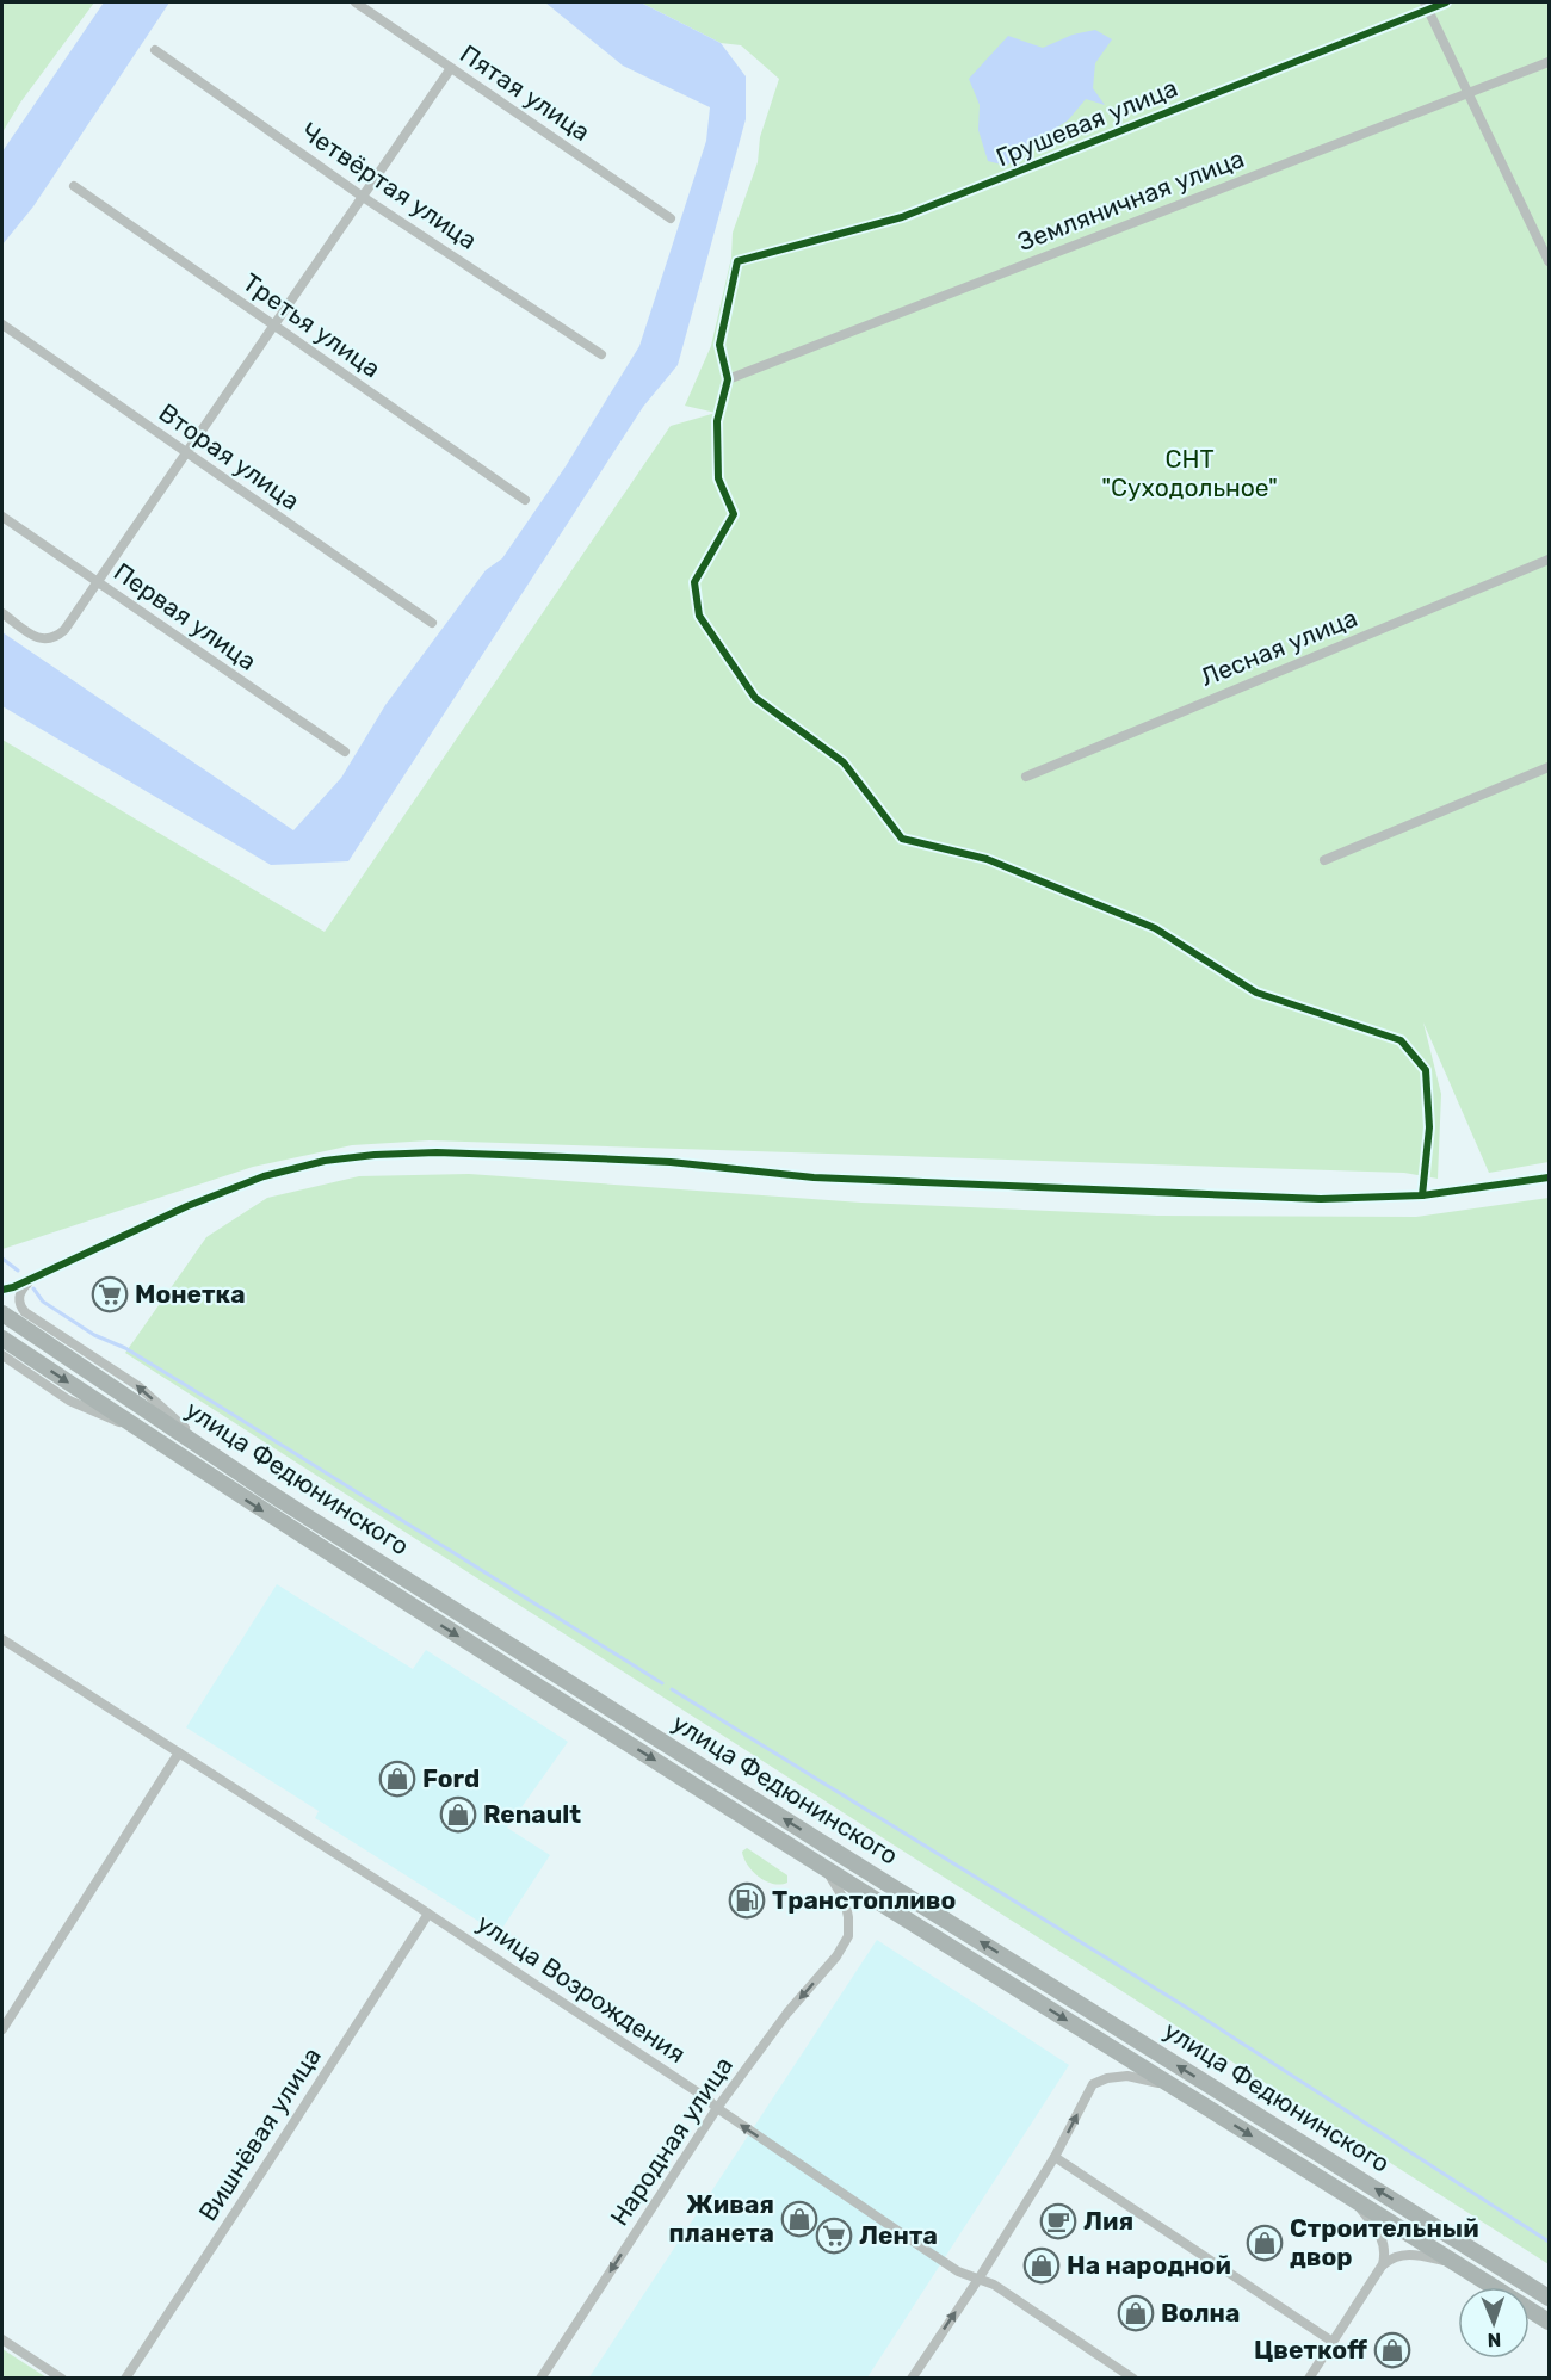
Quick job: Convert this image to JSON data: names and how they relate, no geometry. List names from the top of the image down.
{
  "streets": {
    "highway": ["улица Федюнинского"],
    "street": [
      "Пятая улица",
      "Грушевая улица",
      "Четвёртая улица",
      "Земляничная улица",
      "Третья улица",
      "Вторая улица",
      "Первая улица",
      "Лесная улица",
      "улица Возрождения",
      "Вишнёвая улица",
      "Народная улица"
    ]
  },
  "crossings": [
    ["Грушевая улица", "Земляничная улица"],
    ["улица Федюнинского", "Народная улица"],
    ["улица Возрождения", "Вишнёвая улица"],
    ["улица Возрождения", "Народная улица"]
  ],
  "one_way": ["Народная улица"],
  "parks": ["СНТ \"Суходольное\""],
  "places": {
    "supermarket": ["Монетка", "Лента"],
    "shop": [
      "Ford",
      "Renault",
      "Живая планета",
      "Строительный двор",
      "На народной",
      "Волна",
      "Цветкоff"
    ],
    "fuel station": ["Транстопливо"],
    "cafe": ["Лия"]
  },
  "north": "bottom"
}
